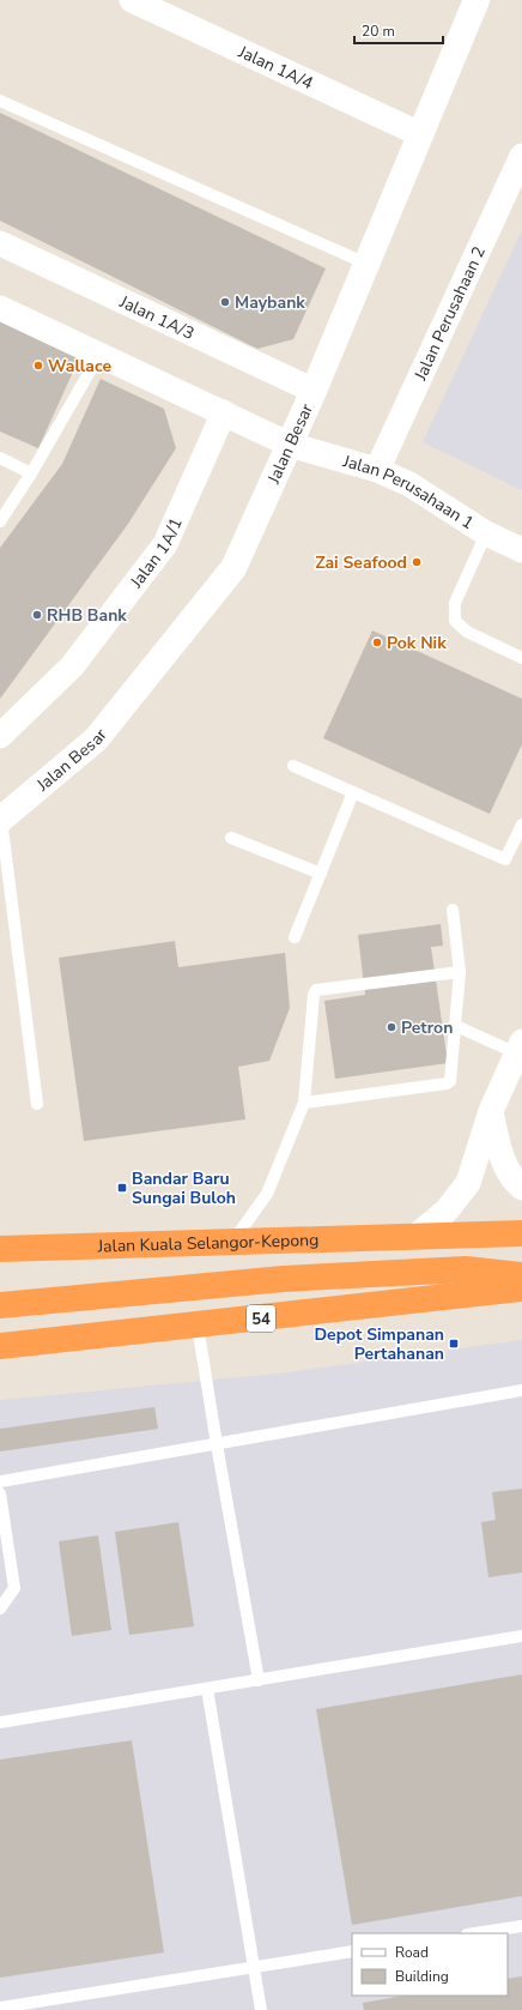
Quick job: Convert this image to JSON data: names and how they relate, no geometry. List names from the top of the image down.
{
  "streets": {
    "highway": ["Jalan Kuala Selangor-Kepong", "54"],
    "street": [
      "Jalan 1A/4",
      "Jalan Perusahaan 2",
      "Jalan 1A/3",
      "Jalan Besar",
      "Jalan Perusahaan 1",
      "Jalan 1A/1"
    ]
  },
  "crossings": [
    ["Jalan 1A/4", "Jalan Besar"],
    ["Jalan Perusahaan 2", "Jalan Perusahaan 1"],
    ["Jalan 1A/3", "Jalan Besar"],
    ["Jalan Besar", "Jalan Perusahaan 1"]
  ],
  "places": {
    "other": [
      "Maybank",
      "Wallace",
      "Zai Seafood",
      "RHB Bank",
      "Pok Nik",
      "Petron"
    ],
    "transit": ["Bandar Baru Sungai Buloh", "Depot Simpanan Pertahanan"]
  },
  "legend": ["Road", "Building"],
  "scale_bar": "20 m"
}
